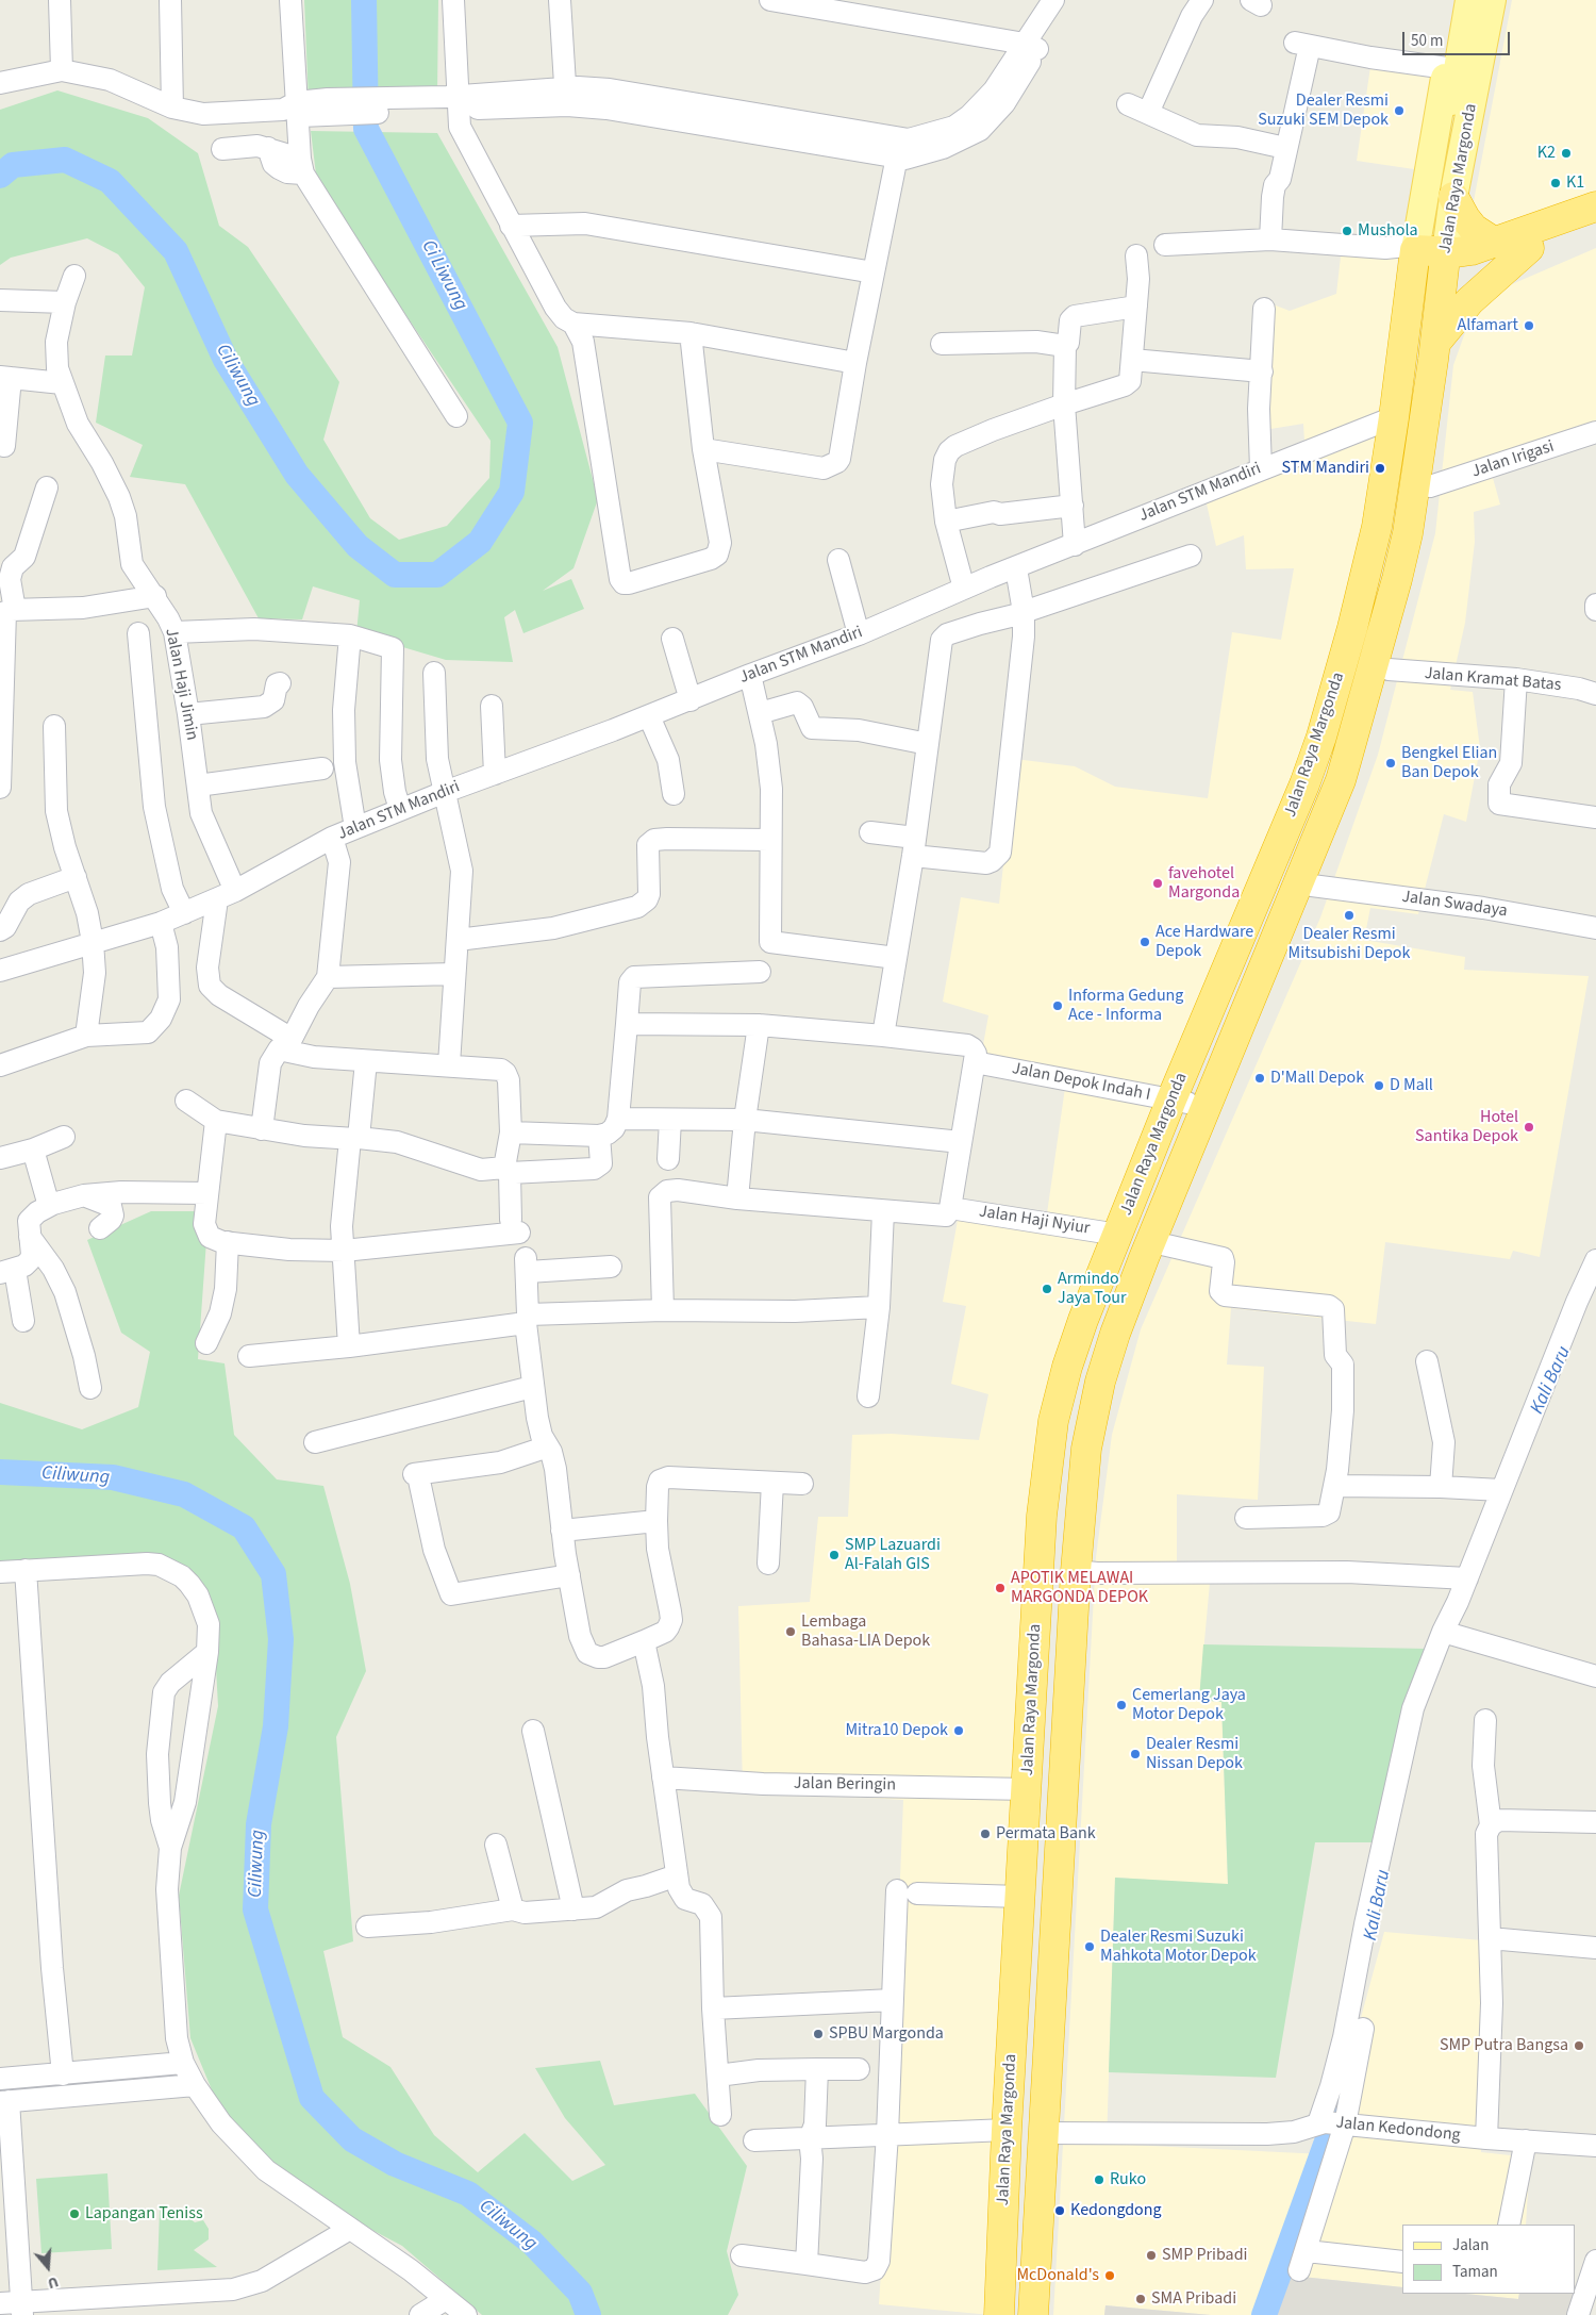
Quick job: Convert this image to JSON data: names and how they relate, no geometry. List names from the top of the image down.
{
  "streets": {
    "highway": ["Jalan Raya Margonda"],
    "street": [
      "Jalan Irigasi",
      "Jalan STM Mandiri",
      "Jalan Kramat Batas",
      "Jalan Haji Jimin",
      "Jalan Swadaya",
      "Jalan Depok Indah I",
      "Jalan Haji Nyiur",
      "Jalan Beringin",
      "Jalan Kedondong"
    ]
  },
  "crossings": [
    ["Jalan Raya Margonda", "Jalan Irigasi"],
    ["Jalan Raya Margonda", "Jalan STM Mandiri"],
    ["Jalan Raya Margonda", "Jalan Kramat Batas"],
    ["Jalan Raya Margonda", "Jalan Swadaya"],
    ["Jalan Raya Margonda", "Jalan Depok Indah I"],
    ["Jalan Raya Margonda", "Jalan Haji Nyiur"],
    ["Jalan Raya Margonda", "Jalan Beringin"],
    ["Jalan Raya Margonda", "Jalan Kedondong"],
    ["Jalan STM Mandiri", "Jalan Haji Jimin"]
  ],
  "water": ["Ci Liwung", "Ciliwung", "Kali Baru"],
  "places": [
    "Dealer Resmi Suzuki SEM Depok",
    "K2",
    "K1",
    "Mushola",
    "Alfamart",
    "STM Mandiri",
    "Bengkel Elian Ban Depok",
    "favehotel Margonda",
    "Dealer Resmi Mitsubishi Depok",
    "Ace Hardware Depok",
    "Informa Gedung Ace - Informa",
    "D'Mall Depok",
    "D Mall",
    "Hotel Santika Depok",
    "Armindo Jaya Tour",
    "SMP Lazuardi Al-Falah GIS",
    "APOTIK MELAWAI MARGONDA DEPOK",
    "Lembaga Bahasa-LIA Depok",
    "Cemerlang Jaya Motor Depok",
    "Mitra10 Depok",
    "Dealer Resmi Nissan Depok",
    "Permata Bank",
    "Dealer Resmi Suzuki Mahkota Motor Depok",
    "SPBU Margonda",
    "SMP Putra Bangsa",
    "Ruko",
    "Kedongdong",
    "Lapangan Teniss",
    "SMP Pribadi",
    "McDonald's",
    "SMA Pribadi"
  ],
  "legend": ["Jalan", "Taman"],
  "scale_bar": "50 m",
  "north": "bottom"
}
